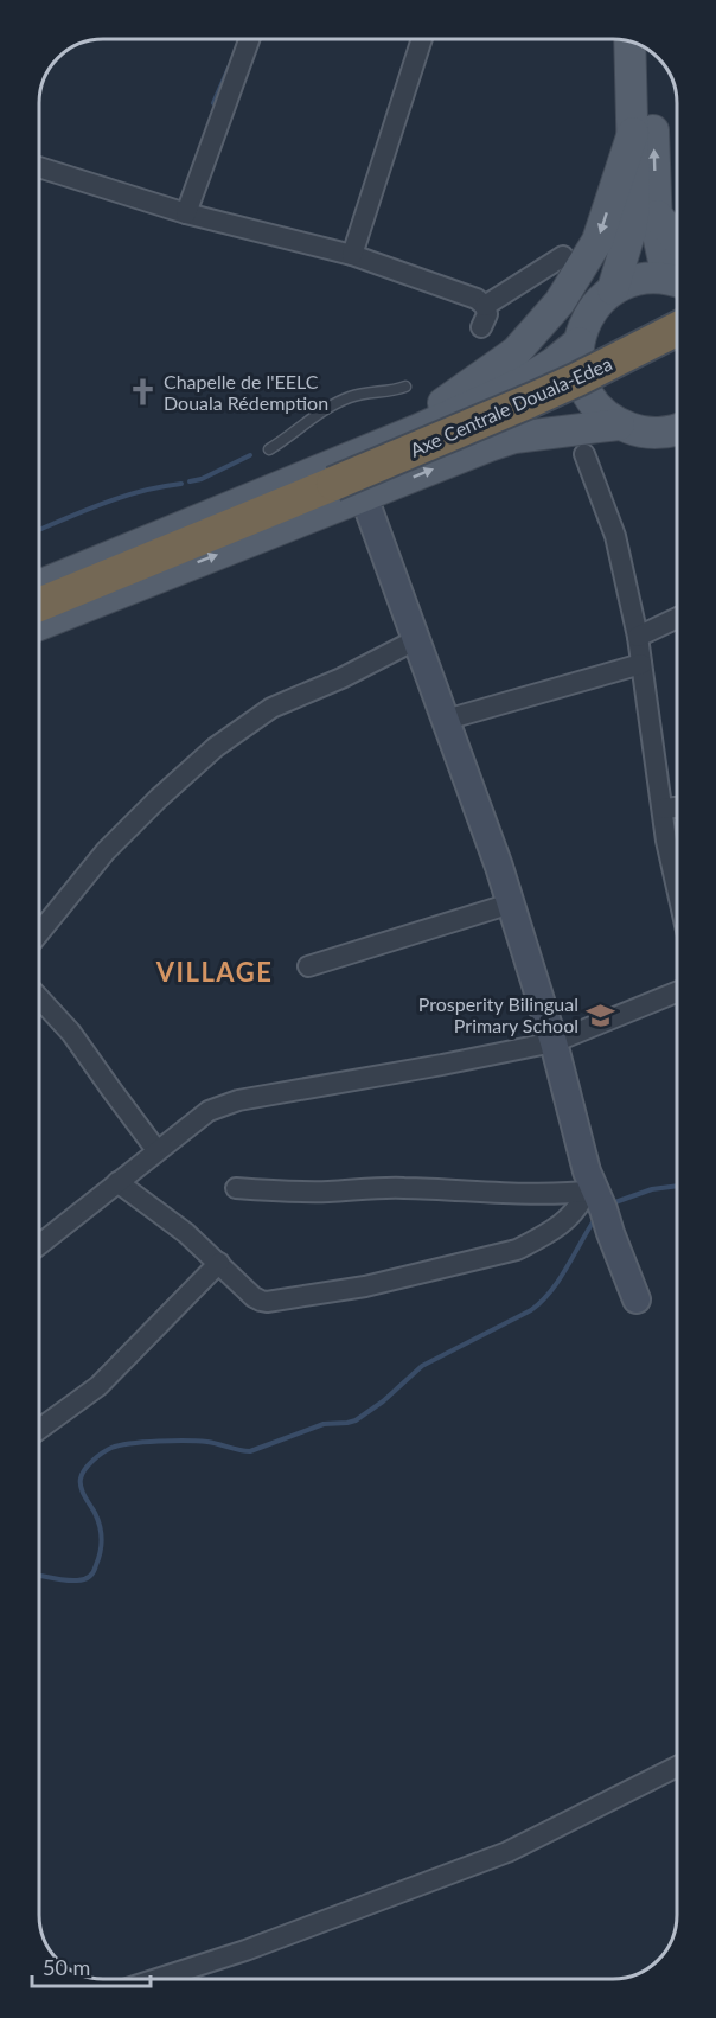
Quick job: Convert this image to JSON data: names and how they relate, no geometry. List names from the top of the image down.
{
  "streets": {
    "highway": ["Axe Centrale Douala-Edea"]
  },
  "districts": ["VILLAGE"],
  "places": {
    "church": ["Chapelle de l'EELC Douala Rédemption"],
    "school or university": ["Prosperity Bilingual Primary School"]
  },
  "scale_bar": "50 m"
}
